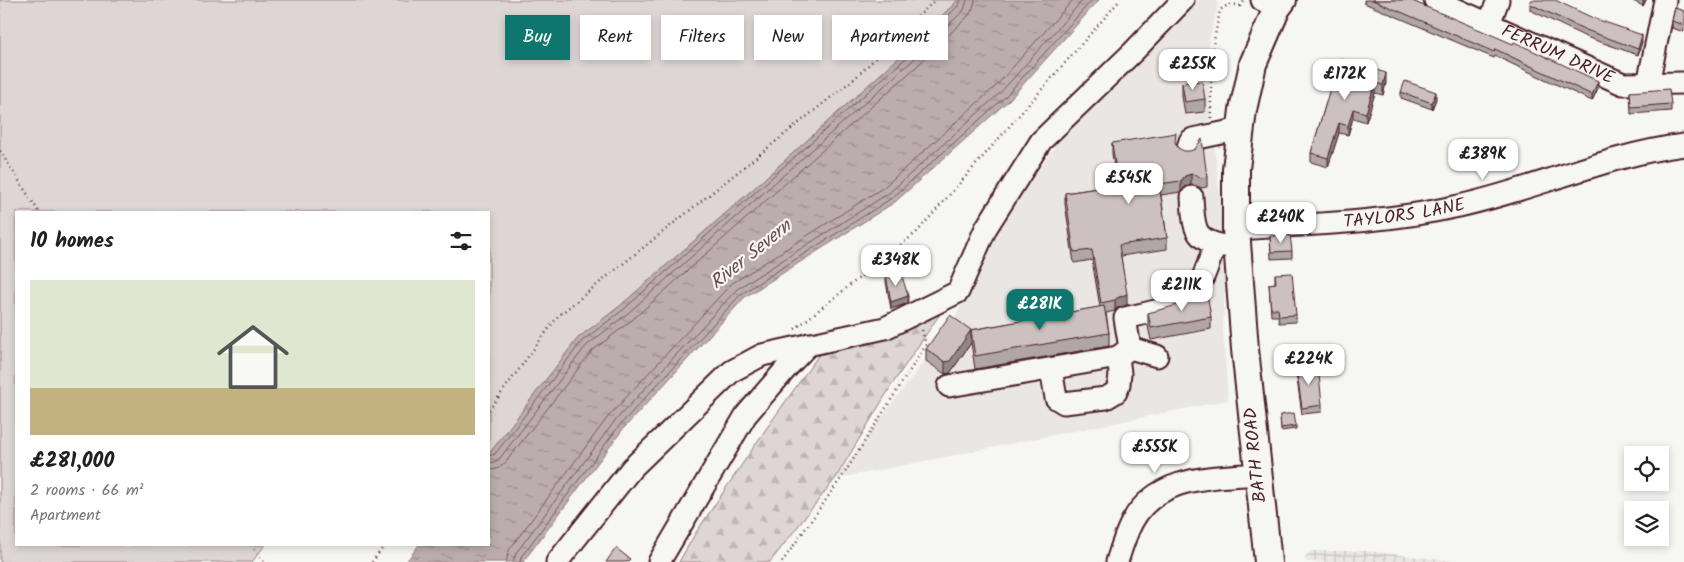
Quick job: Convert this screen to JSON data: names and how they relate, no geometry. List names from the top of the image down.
{
  "streets": {
    "main road": ["BATH ROAD"],
    "street": ["FERRUM DRIVE", "TAYLORS LANE"]
  },
  "crossings": [
    ["TAYLORS LANE", "BATH ROAD"]
  ],
  "water": ["River Severn"],
  "page": {
    "chip": [
      "Buy",
      "Rent",
      "Filters",
      "New",
      "Apartment"
    ],
    "price": [
      "£255K",
      "£172K",
      "£389K",
      "£545K",
      "£240K",
      "£348K",
      "£211K",
      "£281K",
      "£224K",
      "£555K"
    ],
    "heading": "10 homes",
    "list": [
      {
        "name": "£281,000",
        "note": "2 rooms · 66 m² · Apartment"
      }
    ]
  }
}
